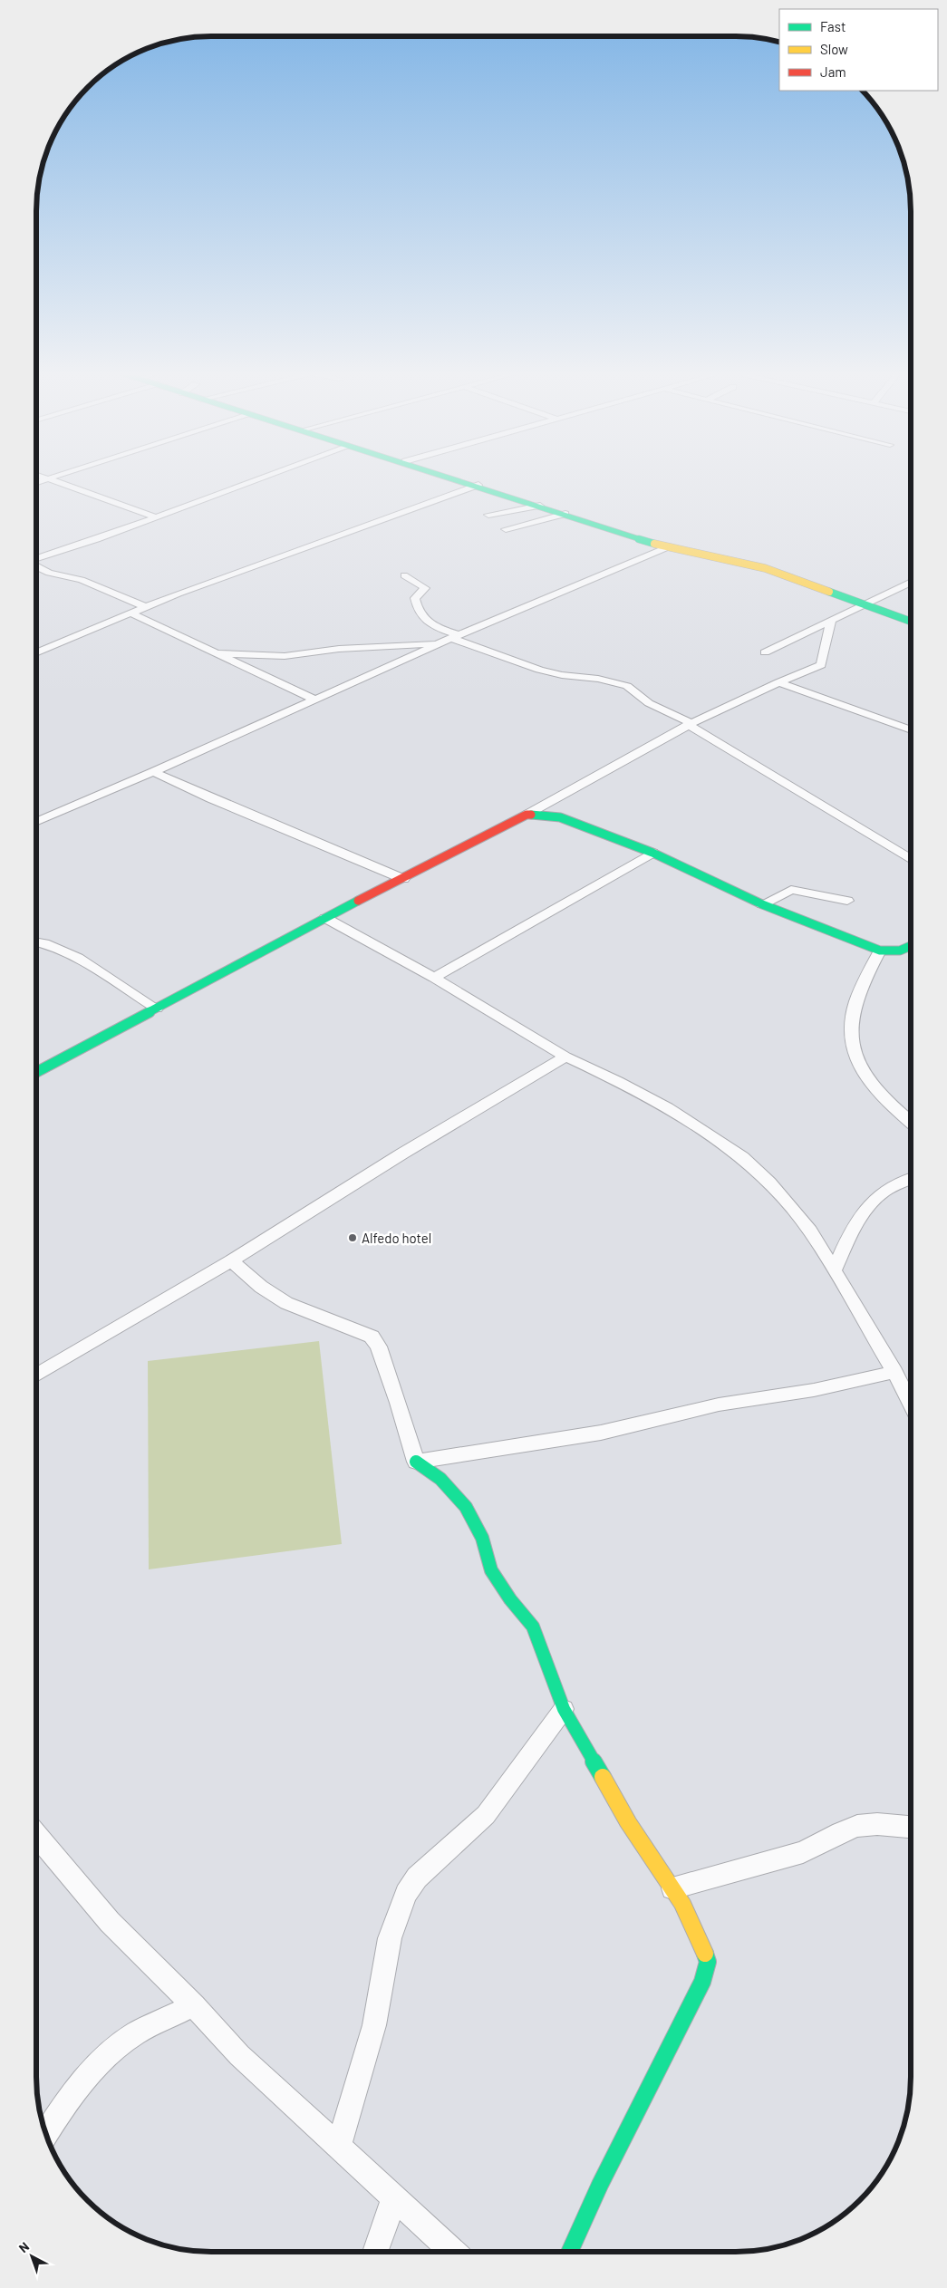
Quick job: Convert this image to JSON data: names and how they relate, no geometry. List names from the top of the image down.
{
  "places": ["Alfedo hotel"],
  "legend": ["Fast", "Slow", "Jam"],
  "north": "top left"
}
